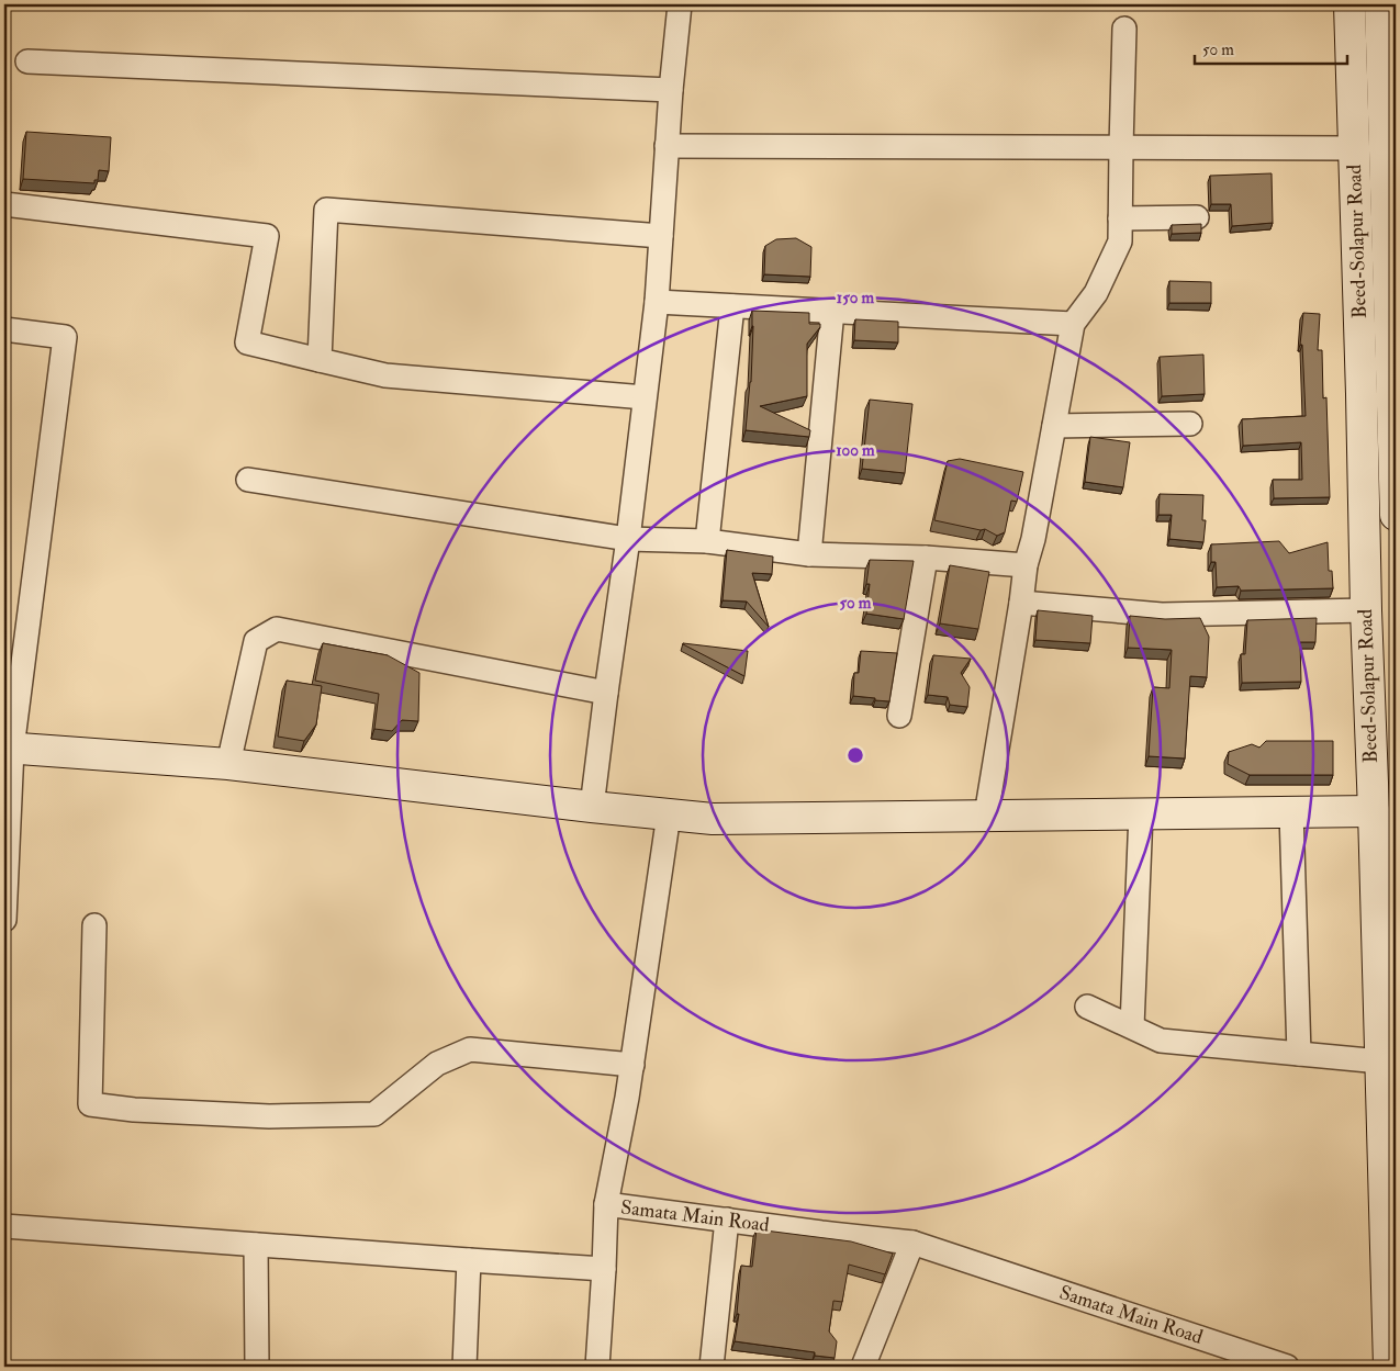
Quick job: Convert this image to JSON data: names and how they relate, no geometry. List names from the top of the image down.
{
  "streets": {
    "main road": ["Beed-Solapur Road"],
    "street": ["Samata Main Road"]
  },
  "scale_bar": "50 m",
  "rings": ["150 m", "100 m", "50 m"]
}
